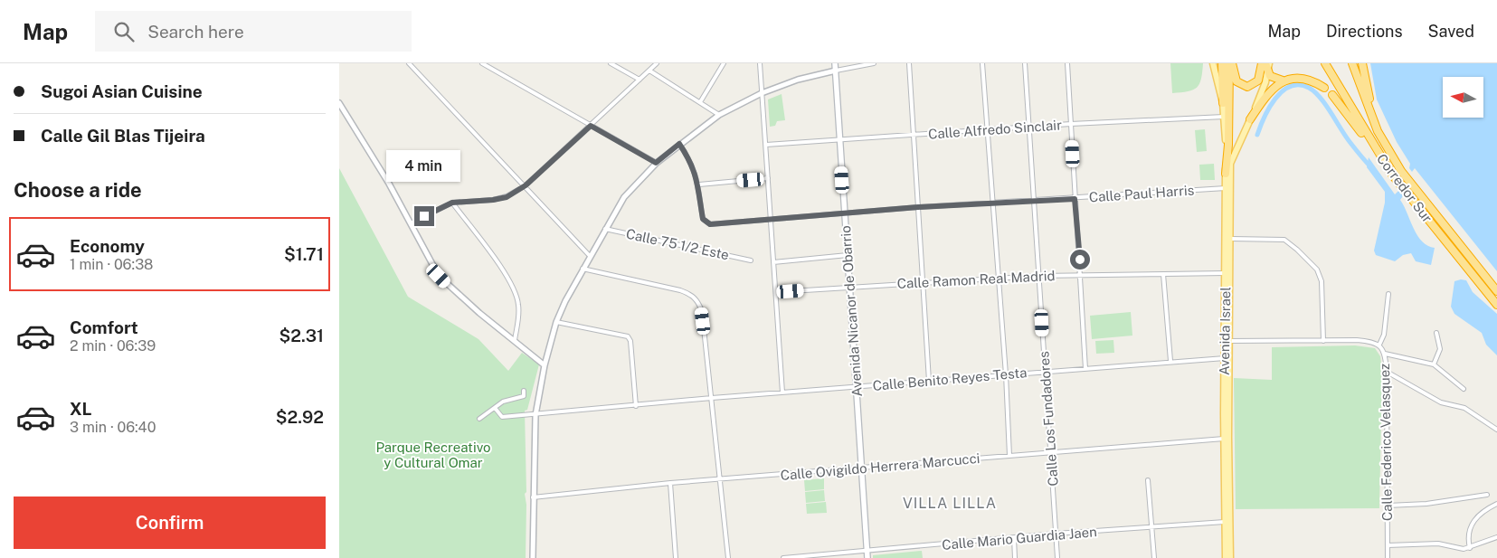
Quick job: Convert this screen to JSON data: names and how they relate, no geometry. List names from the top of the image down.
{
  "streets": {
    "highway": ["Corredor Sur"],
    "main road": ["Avenida Nicanor de Obarrio", "Avenida Israel"],
    "street": [
      "Calle Alfredo Sinclair",
      "Calle Paul Harris",
      "Calle 75 1/2 Este",
      "Calle Ramon Real Madrid",
      "Calle Benito Reyes Testa",
      "Calle Los Fundadores",
      "Calle Federico Velasquez",
      "Calle Ovigildo Herrera Marcucci",
      "Calle Mario Guardia Jaen"
    ]
  },
  "crossings": [
    ["Calle Alfredo Sinclair", "Avenida Nicanor de Obarrio"],
    ["Calle Alfredo Sinclair", "Avenida Israel"],
    ["Calle Alfredo Sinclair", "Calle Los Fundadores"],
    ["Calle Paul Harris", "Avenida Nicanor de Obarrio"],
    ["Calle Paul Harris", "Avenida Israel"],
    ["Calle Paul Harris", "Calle Los Fundadores"],
    ["Calle Ramon Real Madrid", "Avenida Nicanor de Obarrio"],
    ["Calle Ramon Real Madrid", "Avenida Israel"],
    ["Calle Ramon Real Madrid", "Calle Los Fundadores"],
    ["Avenida Nicanor de Obarrio", "Calle Benito Reyes Testa"],
    ["Avenida Nicanor de Obarrio", "Calle Ovigildo Herrera Marcucci"],
    ["Avenida Nicanor de Obarrio", "Calle Mario Guardia Jaen"],
    ["Avenida Israel", "Calle Benito Reyes Testa"],
    ["Avenida Israel", "Calle Federico Velasquez"],
    ["Avenida Israel", "Calle Ovigildo Herrera Marcucci"],
    ["Avenida Israel", "Calle Mario Guardia Jaen"],
    ["Calle Benito Reyes Testa", "Calle Los Fundadores"],
    ["Calle Los Fundadores", "Calle Ovigildo Herrera Marcucci"],
    ["Calle Los Fundadores", "Calle Mario Guardia Jaen"]
  ],
  "districts": ["VILLA LILLA"],
  "parks": ["Parque Recreativo y Cultural Omar"],
  "north": "left",
  "page": {
    "header": "Map",
    "search": "Search here",
    "nav": ["Map", "Directions", "Saved"],
    "banner": ["Sugoi Asian Cuisine", "Calle Gil Blas Tijeira"],
    "bubble": "4 min",
    "heading": "Choose a ride",
    "list": [
      {
        "name": "Economy",
        "note": "1 min · 06:38",
        "value": "$1.71"
      },
      {
        "name": "Comfort",
        "note": "2 min · 06:39",
        "value": "$2.31"
      },
      {
        "name": "XL",
        "note": "3 min · 06:40",
        "value": "$2.92"
      }
    ],
    "buttons": "Confirm"
  }
}
